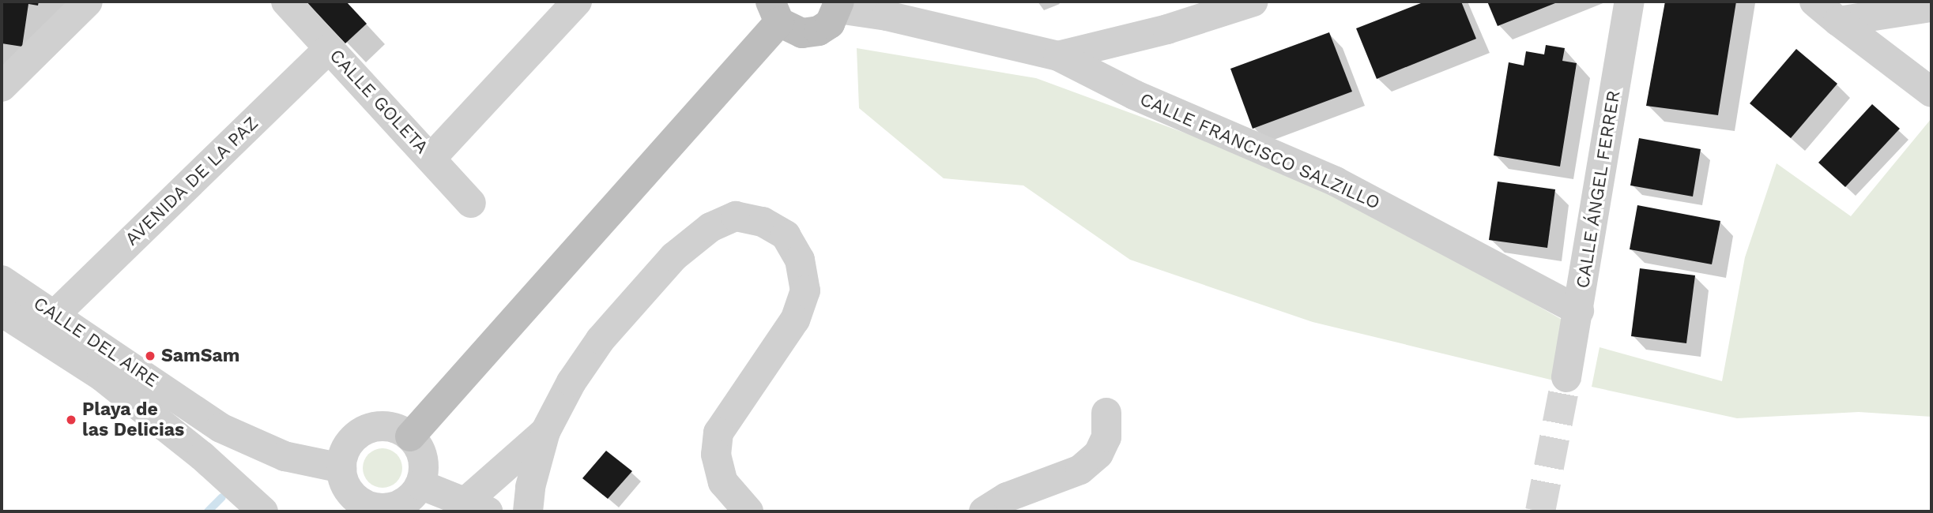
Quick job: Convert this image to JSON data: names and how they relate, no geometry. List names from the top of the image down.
{
  "streets": {
    "street": [
      "CALLE GOLETA",
      "CALLE FRANCISCO SALZILLO",
      "AVENIDA DE LA PAZ",
      "CALLE ÁNGEL FERRER",
      "CALLE DEL AIRE"
    ]
  },
  "crossings": [
    ["CALLE GOLETA", "AVENIDA DE LA PAZ"],
    ["CALLE FRANCISCO SALZILLO", "CALLE ÁNGEL FERRER"],
    ["AVENIDA DE LA PAZ", "CALLE DEL AIRE"]
  ],
  "places": ["SamSam", "Playa de las Delicias"]
}
